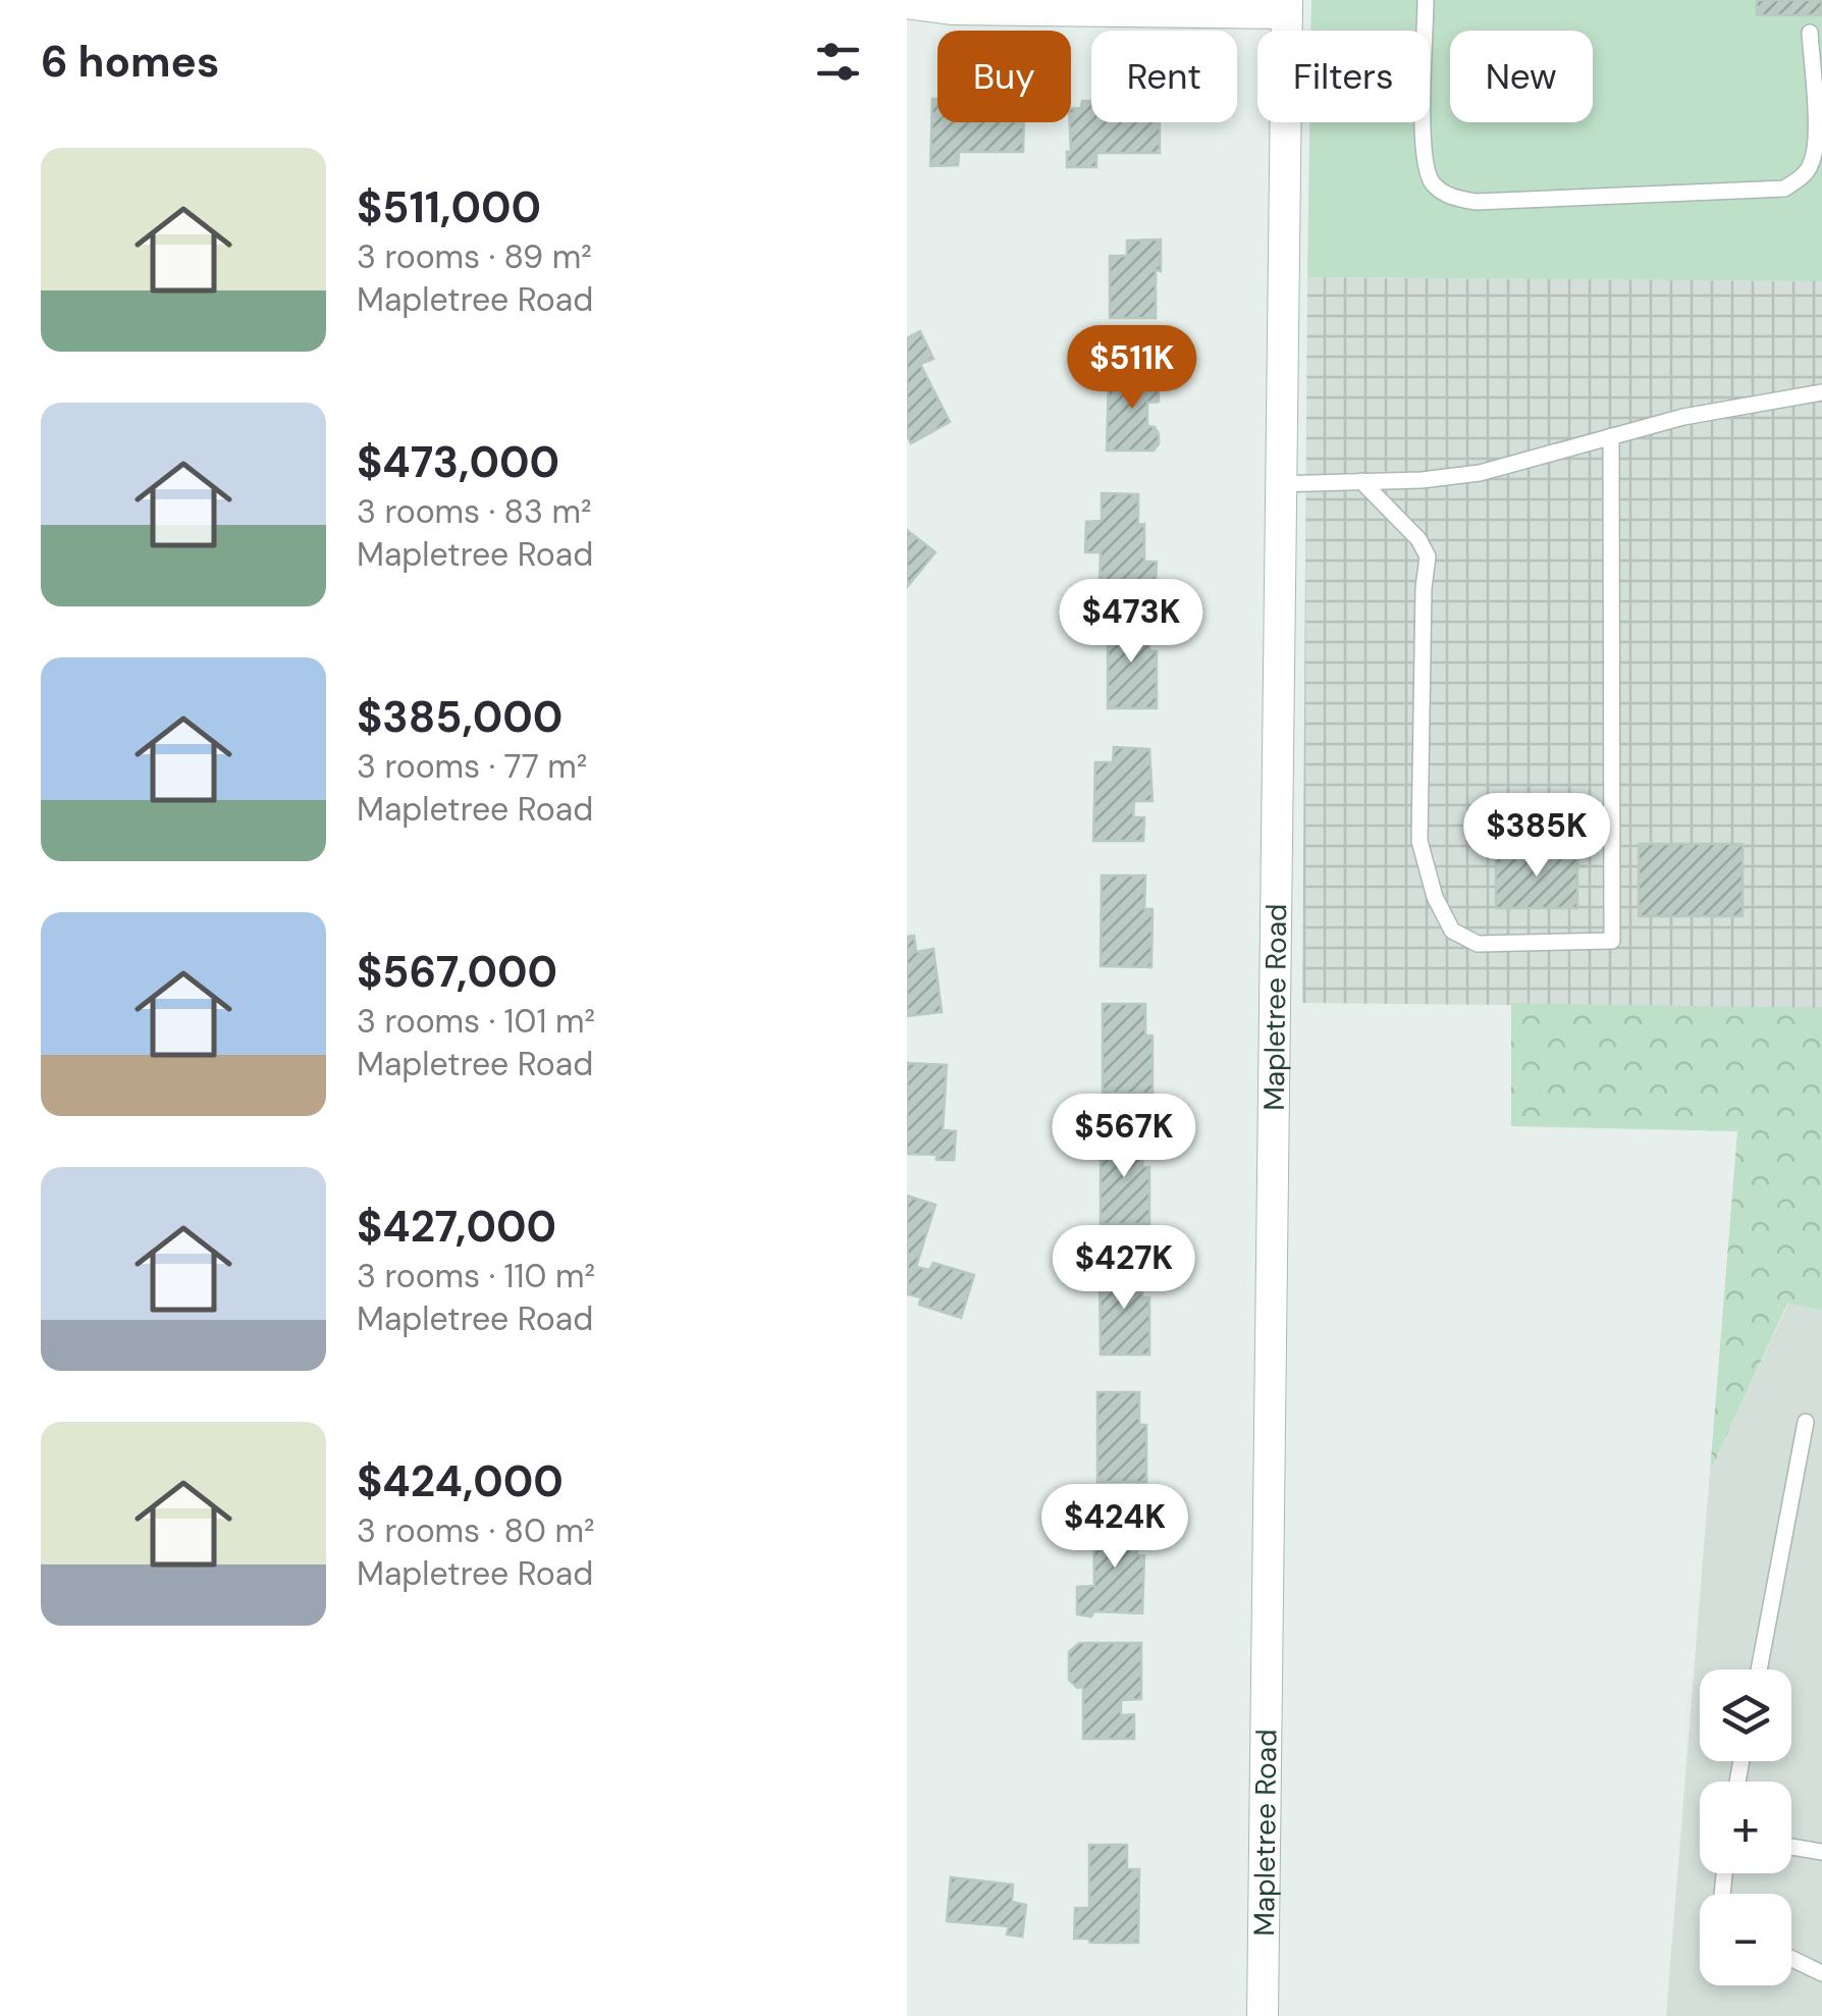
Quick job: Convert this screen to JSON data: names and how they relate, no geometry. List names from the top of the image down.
{
  "streets": {
    "street": ["Mapletree Road"]
  },
  "page": {
    "heading": "6 homes",
    "chip": [
      "Buy",
      "Rent",
      "Filters",
      "New"
    ],
    "list": [
      {
        "name": "$511,000",
        "note": "3 rooms · 89 m² · Mapletree Road"
      },
      {
        "name": "$473,000",
        "note": "3 rooms · 83 m² · Mapletree Road"
      },
      {
        "name": "$385,000",
        "note": "3 rooms · 77 m² · Mapletree Road"
      },
      {
        "name": "$567,000",
        "note": "3 rooms · 101 m² · Mapletree Road"
      },
      {
        "name": "$427,000",
        "note": "3 rooms · 110 m² · Mapletree Road"
      },
      {
        "name": "$424,000",
        "note": "3 rooms · 80 m² · Mapletree Road"
      }
    ],
    "price": [
      "$511K",
      "$473K",
      "$385K",
      "$567K",
      "$427K",
      "$424K"
    ],
    "map_buttons": ["+", "−"]
  }
}
